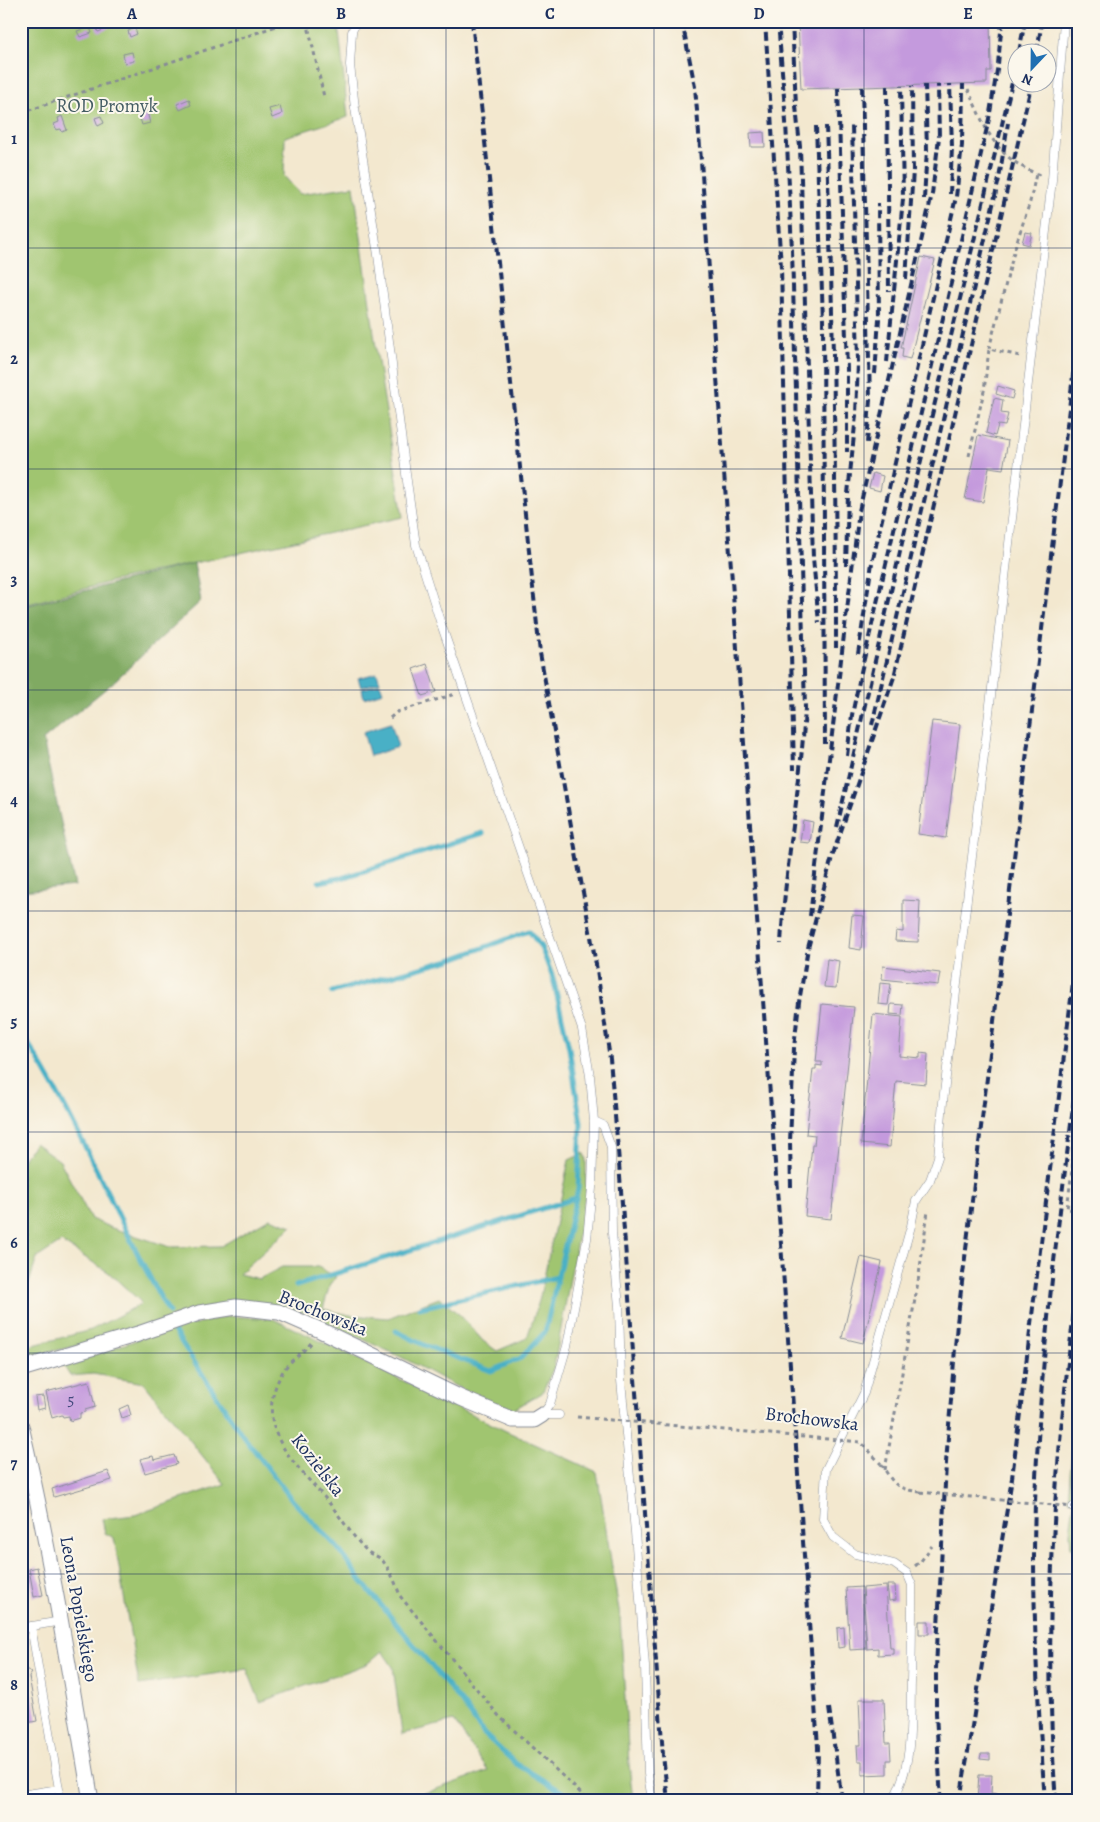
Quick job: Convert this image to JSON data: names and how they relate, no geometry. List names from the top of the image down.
{
  "streets": {
    "street": ["Brochowska", "Leona Popielskiego"],
    "path": ["Kozielska"]
  },
  "crossings": [
    ["Brochowska", "Kozielska"]
  ],
  "parks": ["ROD Promyk"],
  "house_numbers": ["5"],
  "north": "bottom",
  "grid": {
    "columns": [
      "A",
      "B",
      "C",
      "D",
      "E"
    ],
    "rows": [
      "1",
      "2",
      "3",
      "4",
      "5",
      "6",
      "7",
      "8"
    ]
  }
}
